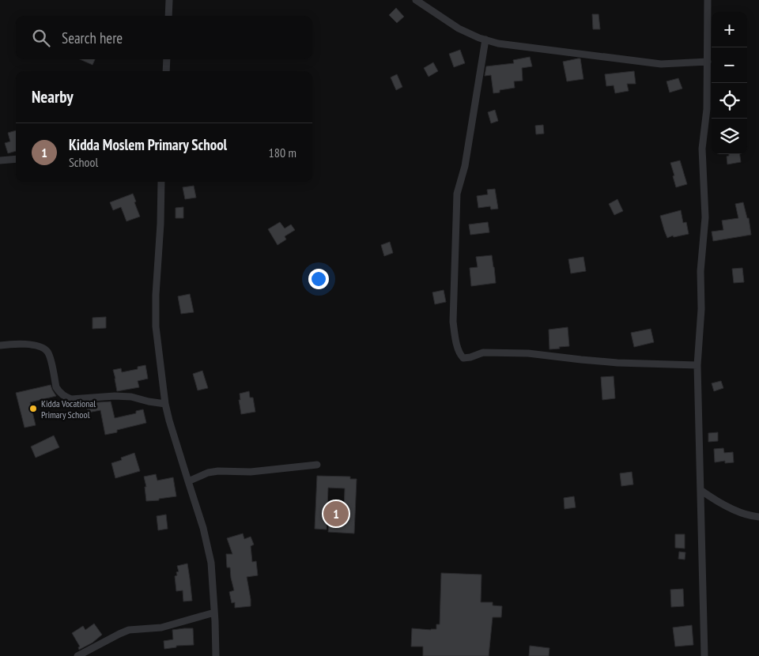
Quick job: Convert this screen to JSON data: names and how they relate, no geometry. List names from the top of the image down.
{
  "places": ["Kidda Vocational Primary School"],
  "page": {
    "map_buttons": ["+", "−"],
    "search": "Search here",
    "heading": "Nearby",
    "list": [
      {
        "mark": "1",
        "name": "Kidda Moslem Primary School",
        "note": "School",
        "value": "180 m"
      }
    ],
    "pins": "1"
  }
}
